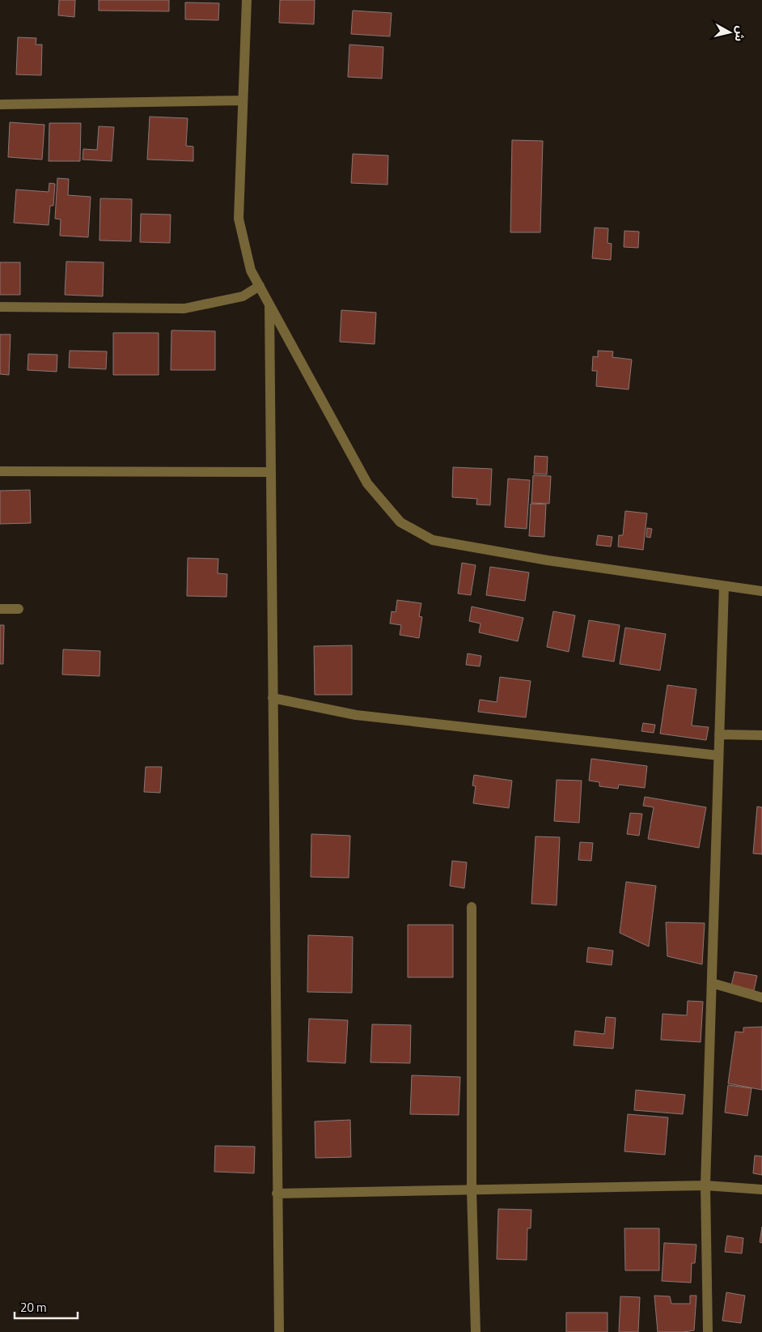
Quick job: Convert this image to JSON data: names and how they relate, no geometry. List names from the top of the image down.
{
  "scale_bar": "20 m",
  "north": "right"
}
